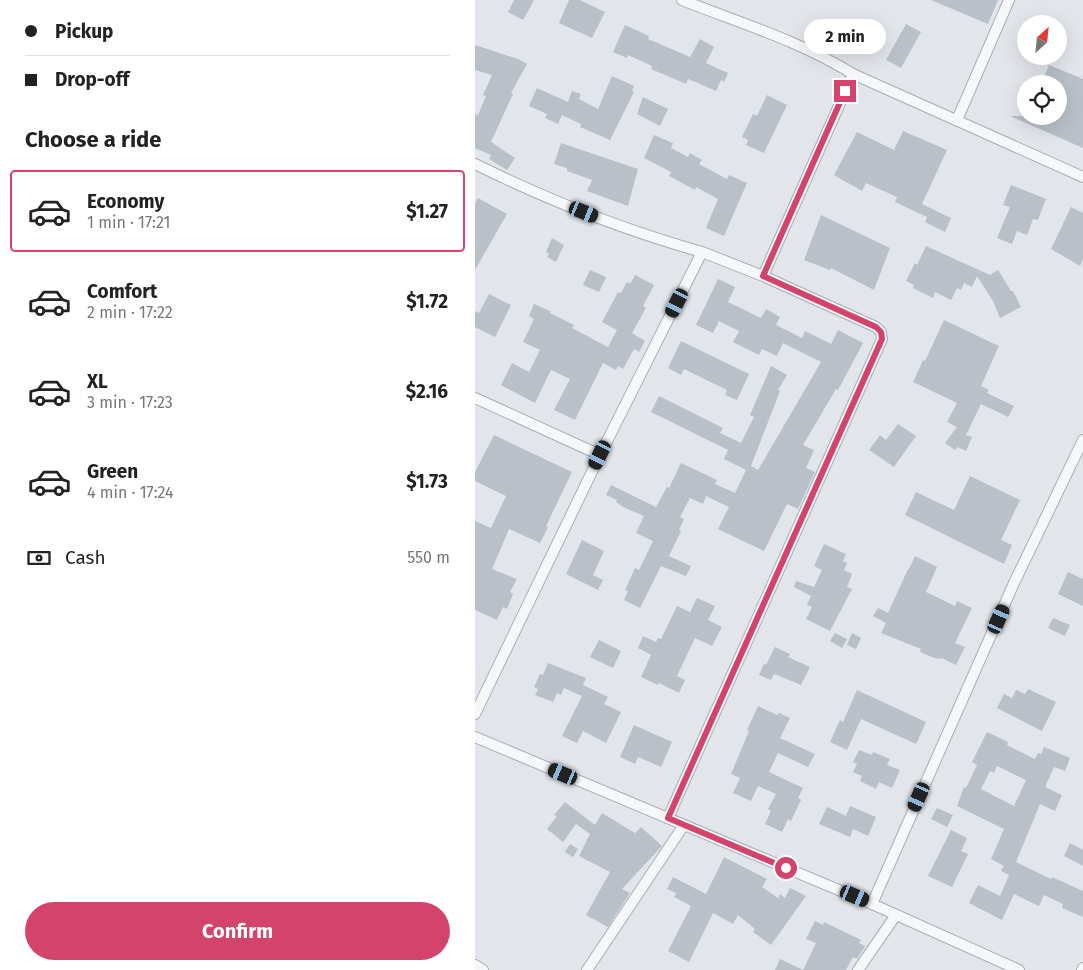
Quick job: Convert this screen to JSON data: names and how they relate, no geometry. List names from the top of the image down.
{
  "north": "top right",
  "page": {
    "banner": ["Pickup", "Drop-off"],
    "bubble": "2 min",
    "heading": "Choose a ride",
    "list": [
      {
        "name": "Economy",
        "note": "1 min · 17:21",
        "value": "$1.27"
      },
      {
        "name": "Comfort",
        "note": "2 min · 17:22",
        "value": "$1.72"
      },
      {
        "name": "XL",
        "note": "3 min · 17:23",
        "value": "$2.16"
      },
      {
        "name": "Green",
        "note": "4 min · 17:24",
        "value": "$1.73"
      }
    ],
    "pay": ["Cash", "550 m"],
    "buttons": "Confirm"
  }
}
